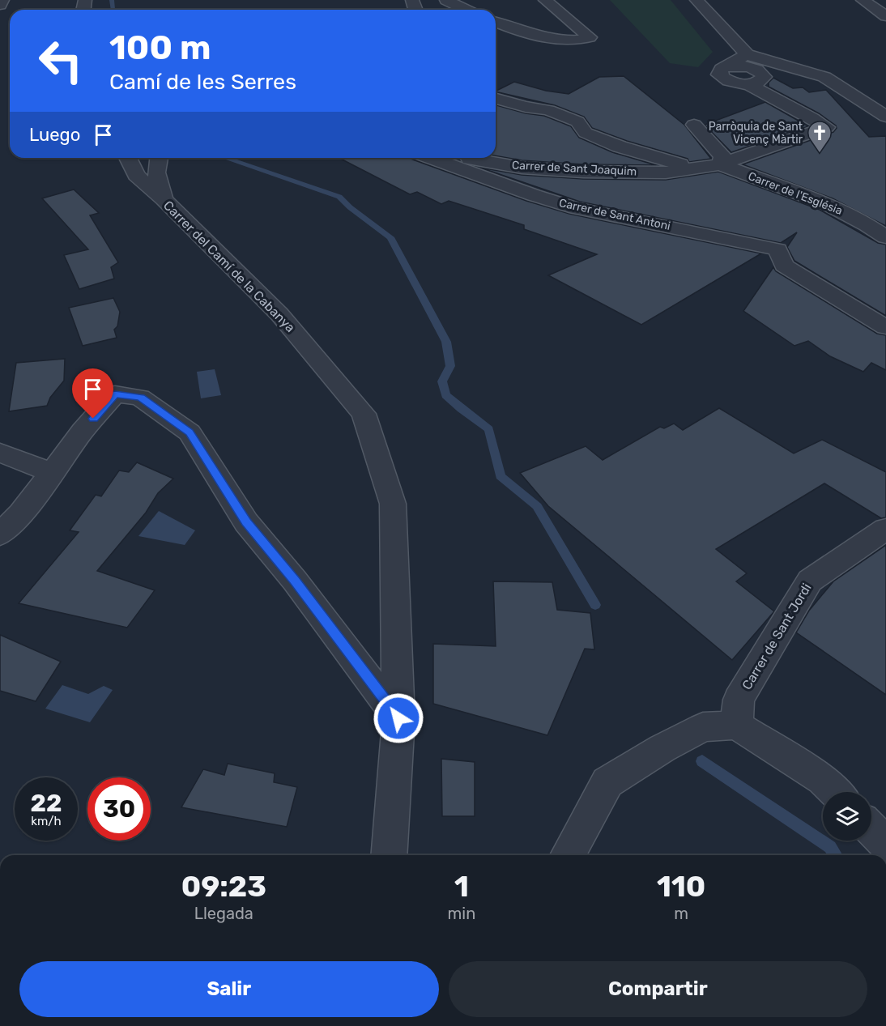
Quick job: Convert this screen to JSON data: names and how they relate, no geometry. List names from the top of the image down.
{
  "streets": {
    "street": [
      "Carrer de Sant Joaquim",
      "Carrer de l'Església",
      "Carrer de Sant Antoni",
      "Carrer del Camí de la Cabanya",
      "Carrer de Sant Jordi"
    ]
  },
  "crossings": [
    ["Carrer de Sant Joaquim", "Carrer de l'Església"]
  ],
  "places": {
    "church": ["Parròquia de Sant Vicenç Màrtir"]
  },
  "page": {
    "turn": ["100 m", "Camí de les Serres"],
    "then": "Luego",
    "speed": "22 km/h",
    "limit": "30",
    "eta": [
      "09:23",
      "Llegada",
      "1",
      "min",
      "110",
      "m"
    ],
    "buttons": ["Salir", "Compartir"]
  }
}
